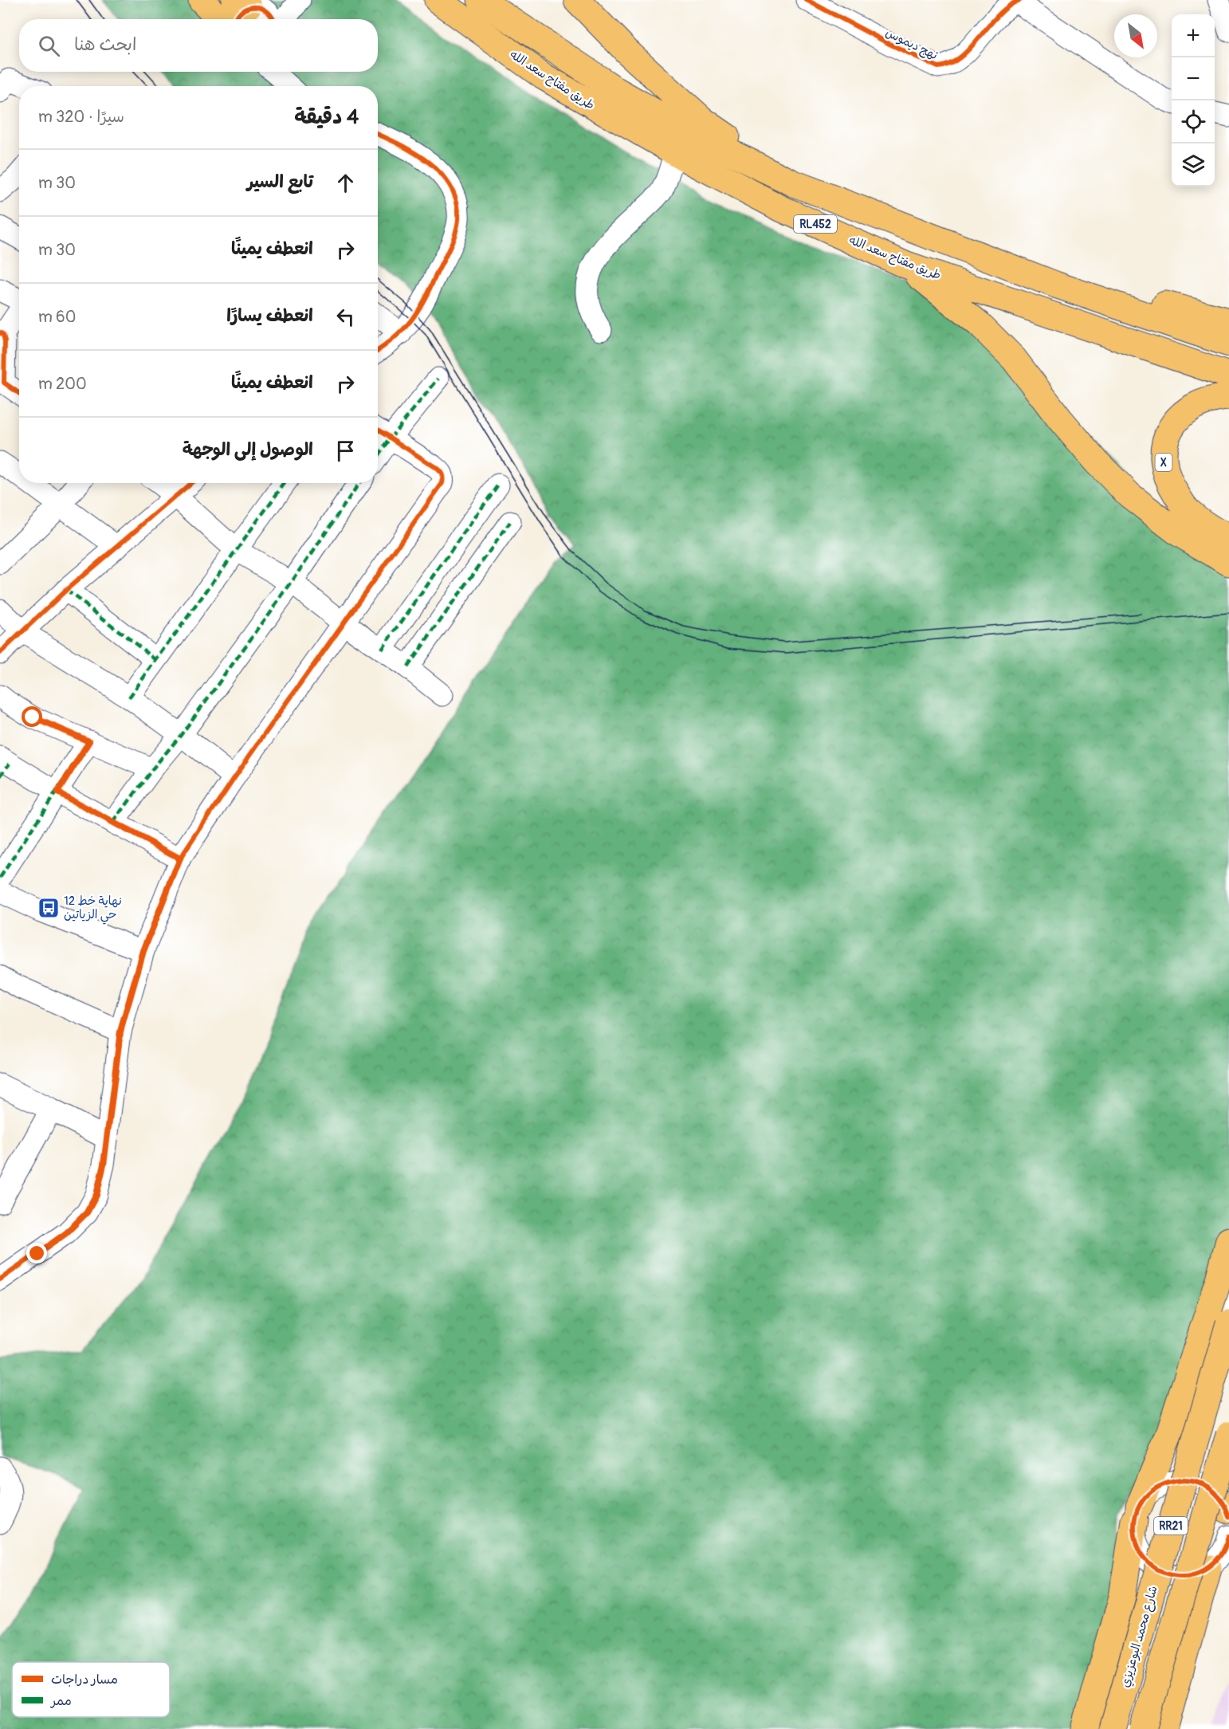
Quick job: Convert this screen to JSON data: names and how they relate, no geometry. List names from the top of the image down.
{
  "streets": {
    "highway": [
      "طريق مفتاح سعد الله",
      "RL452",
      "X",
      "RR21",
      "شارع محمد البوعزيزي"
    ],
    "street": ["نهج ديموس"]
  },
  "places": {
    "bus stop": ["نهاية خط 12 حي الزياتين"]
  },
  "legend": ["مسار دراجات", "ممر"],
  "north": "bottom right",
  "page": {
    "map_buttons": ["+", "−"],
    "search": "ابحث هنا",
    "heading": ["4 دقيقة", "سيرًا · 320 m"],
    "list": [
      ["تابع السير", "30 m"],
      ["انعطف يمينًا", "30 m"],
      ["انعطف يسارًا", "60 m"],
      ["انعطف يمينًا", "200 m"],
      "الوصول إلى الوجهة"
    ]
  }
}
